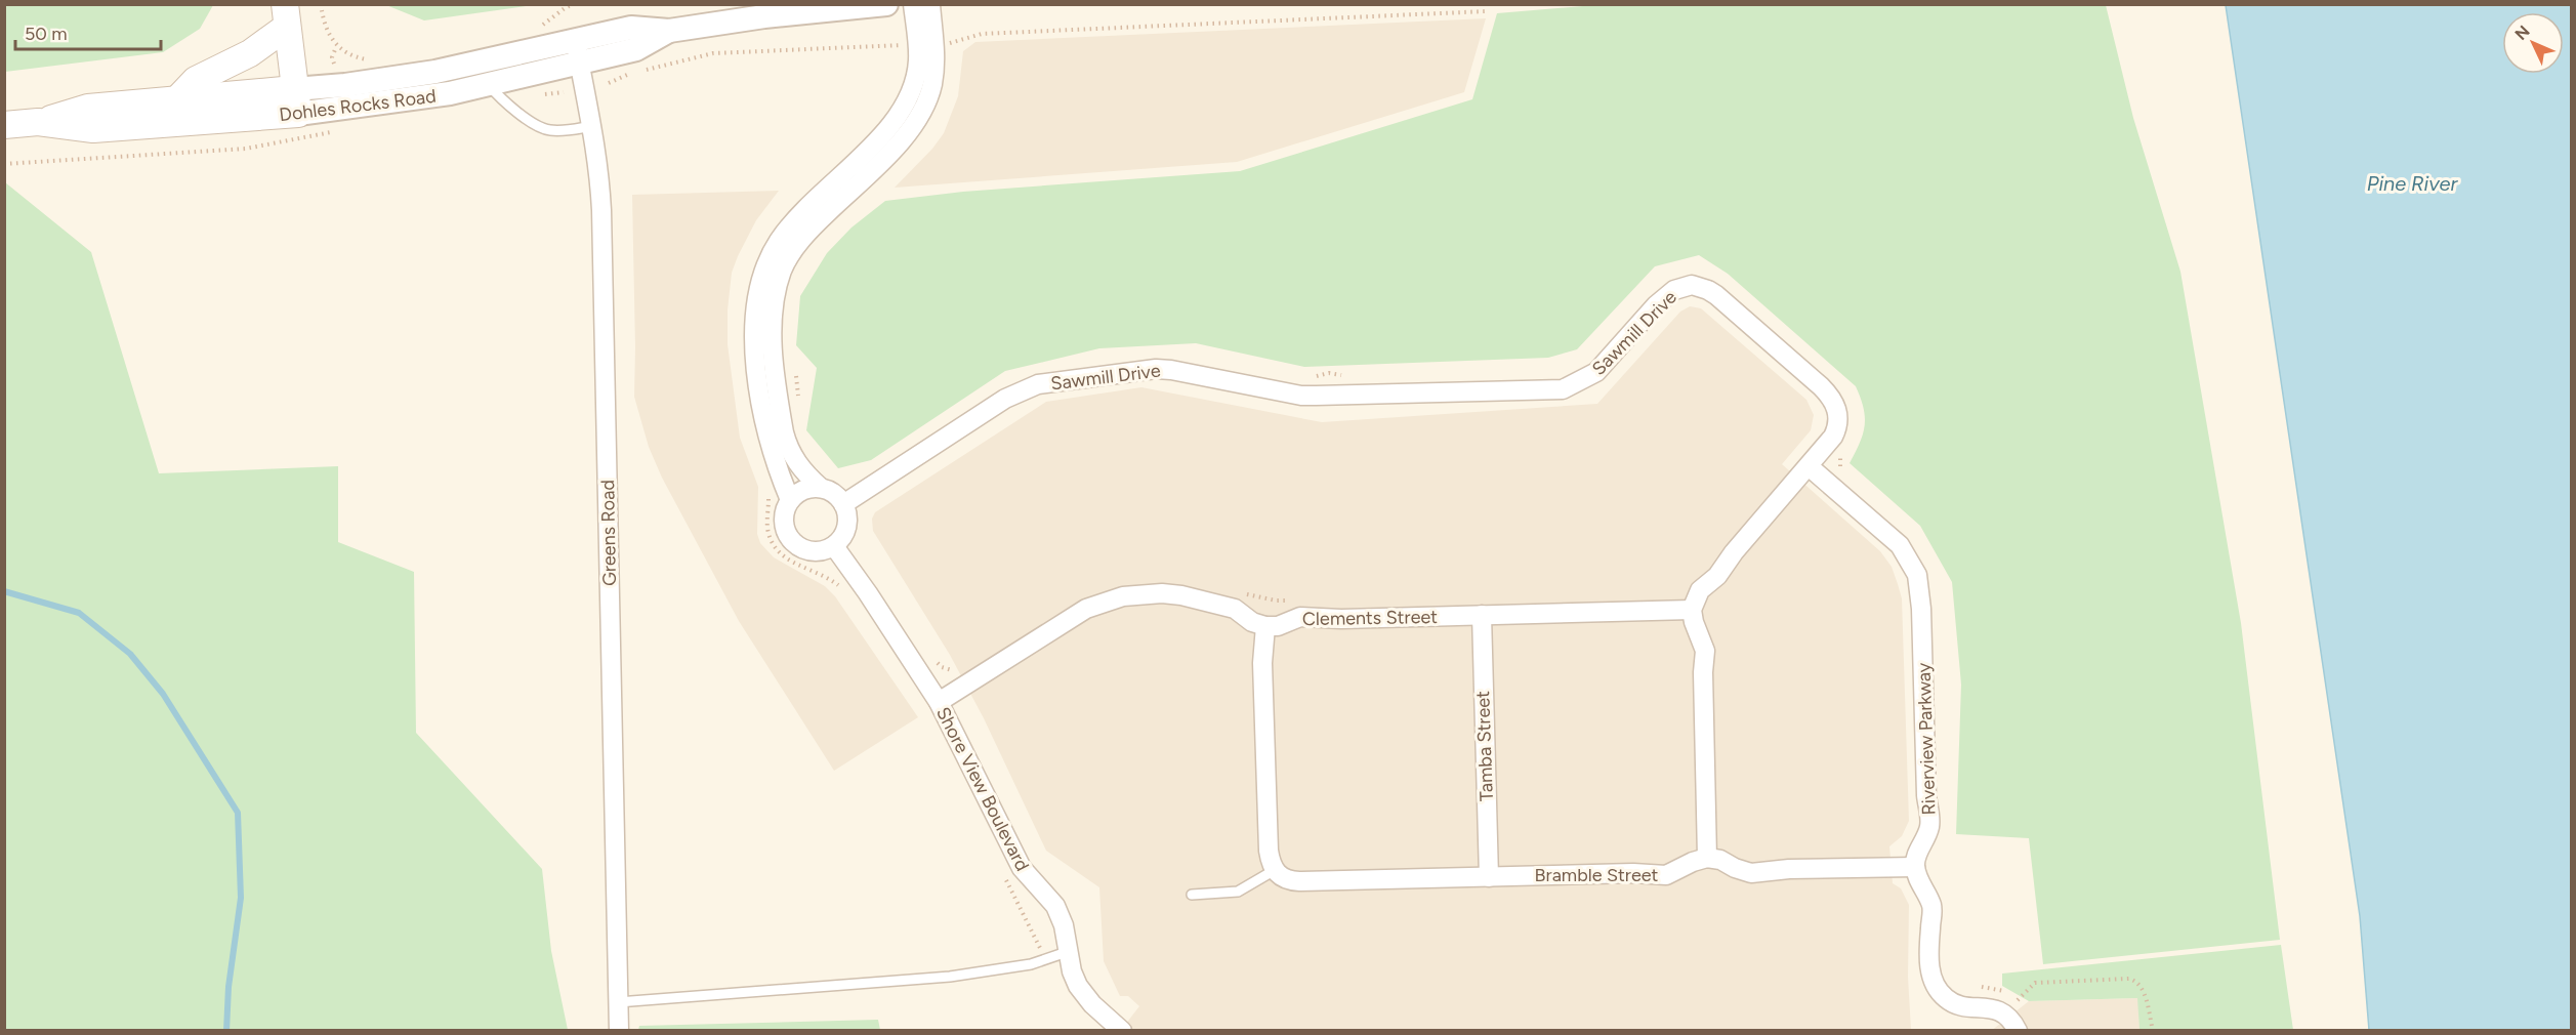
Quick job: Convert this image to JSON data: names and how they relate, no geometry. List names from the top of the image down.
{
  "streets": {
    "main road": ["Dohles Rocks Road"],
    "street": [
      "Sawmill Drive",
      "Greens Road",
      "Clements Street",
      "Riverview Parkway",
      "Tamba Street",
      "Shore View Boulevard",
      "Bramble Street"
    ]
  },
  "crossings": [
    ["Dohles Rocks Road", "Greens Road"],
    ["Sawmill Drive", "Clements Street"],
    ["Sawmill Drive", "Riverview Parkway"],
    ["Sawmill Drive", "Shore View Boulevard"],
    ["Clements Street", "Tamba Street"],
    ["Tamba Street", "Bramble Street"]
  ],
  "water": ["Pine River"],
  "scale_bar": "50 m",
  "north": "top left"
}
